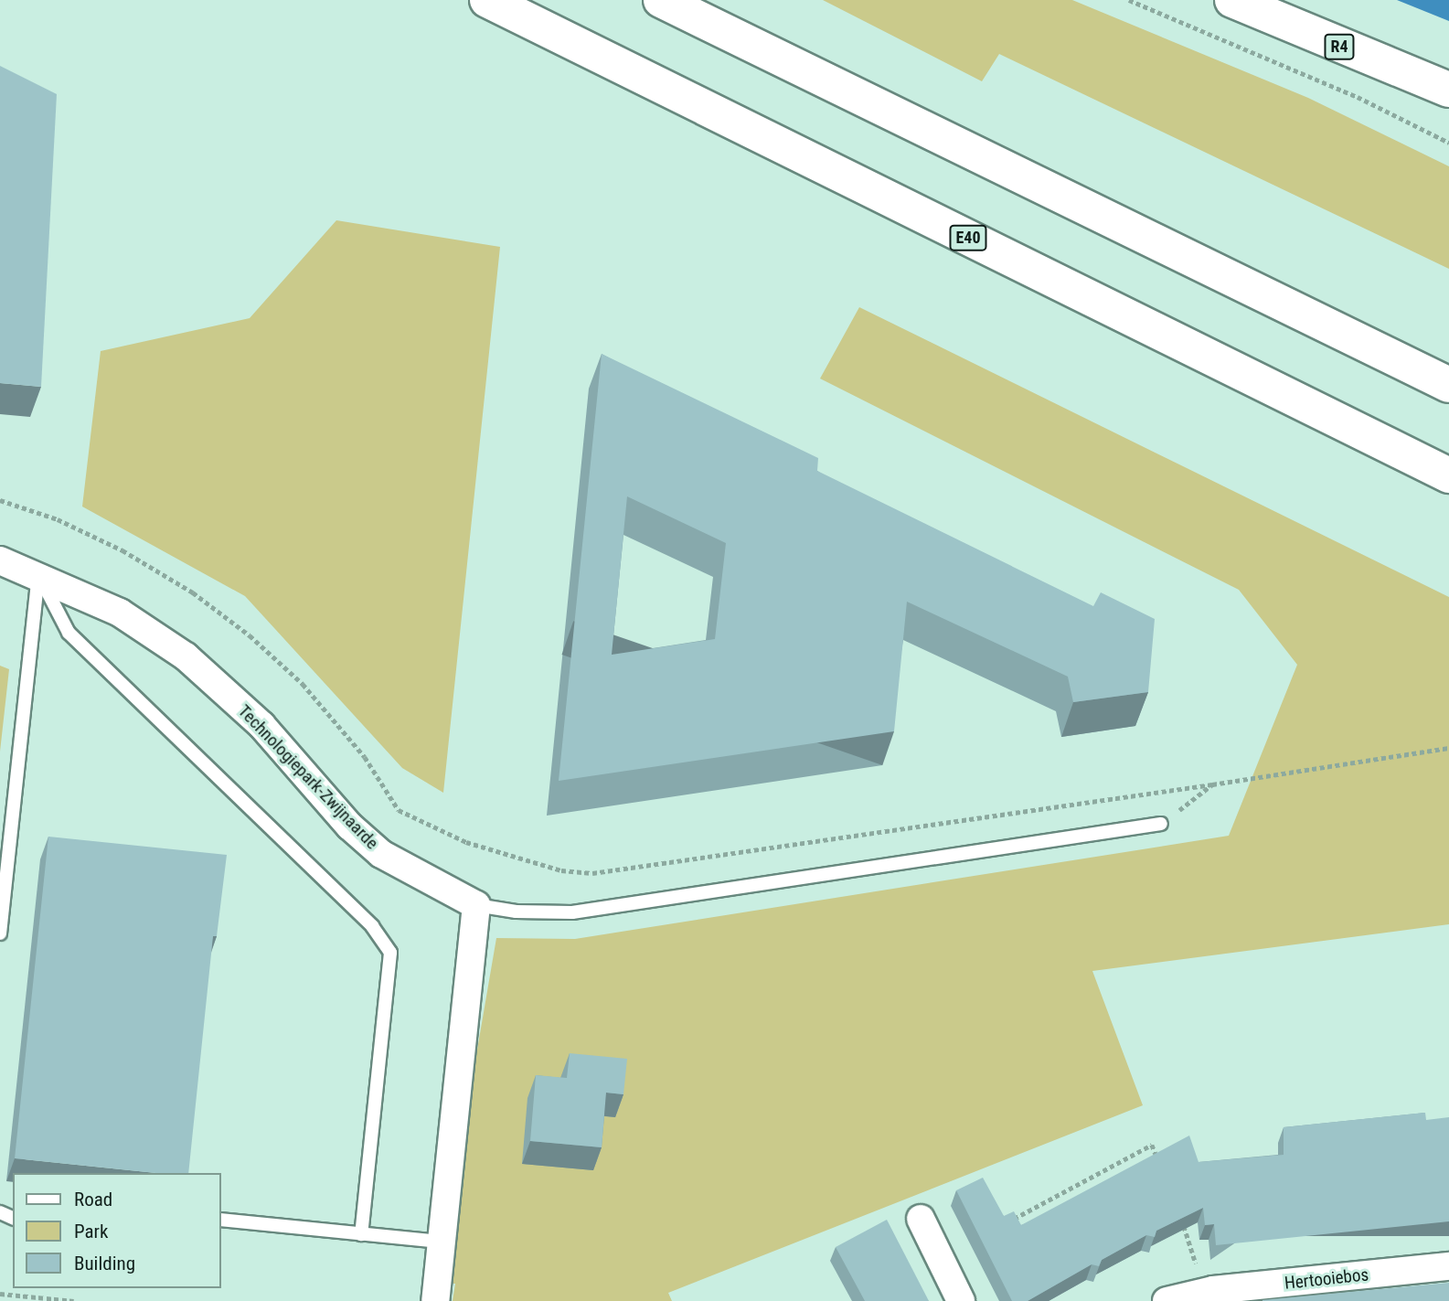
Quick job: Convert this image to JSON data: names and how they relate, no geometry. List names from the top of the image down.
{
  "streets": {
    "highway": ["R4", "E40"],
    "street": ["Technologiepark-Zwijnaarde", "Hertooiebos"]
  },
  "legend": ["Road", "Park", "Building"]
}
